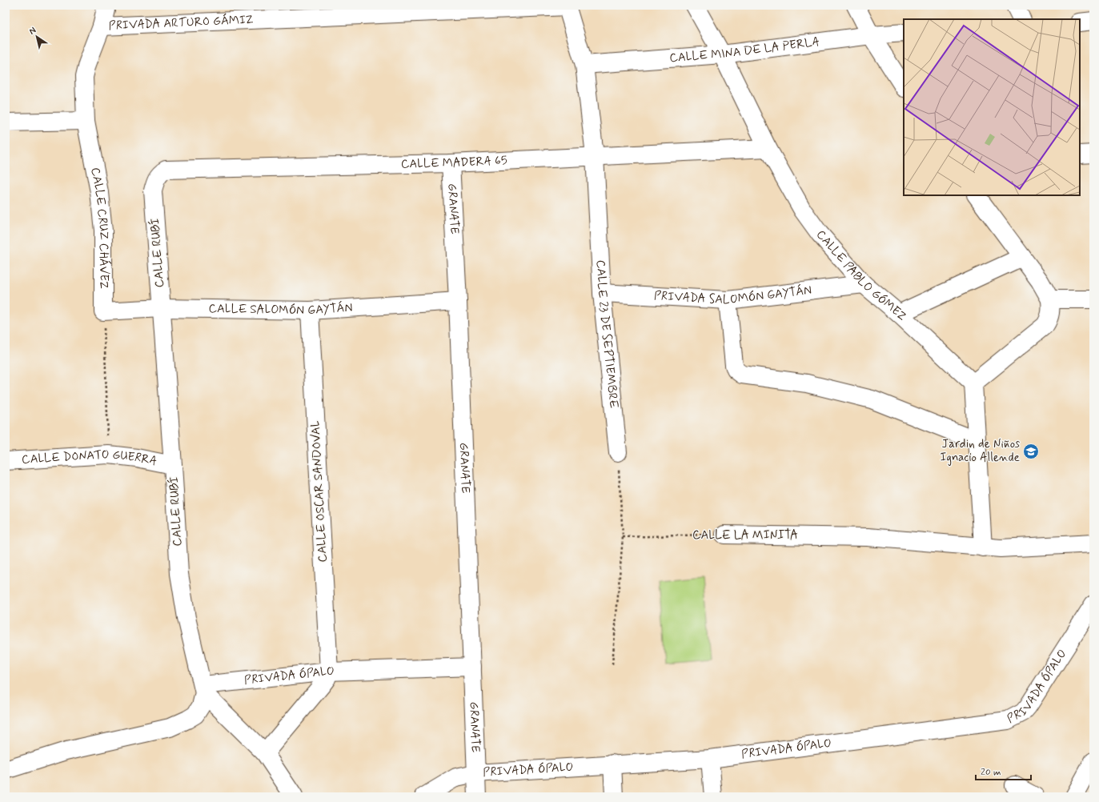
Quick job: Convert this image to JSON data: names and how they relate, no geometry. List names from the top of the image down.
{
  "streets": {
    "street": [
      "PRIVADA ARTURO GÁMIZ",
      "CALLE MINA DE LA PERLA",
      "CALLE MADERA 65",
      "GRANATE",
      "CALLE CRUZ CHÁVEZ",
      "CALLE RUBÍ",
      "CALLE PABLO GÓMEZ",
      "PRIVADA SALOMÓN GAYTÁN",
      "CALLE SALOMÓN GAYTÁN",
      "CALLE 23 DE SEPTIEMBRE",
      "CALLE DONATO GUERRA",
      "CALLE OSCAR SANDOVAL",
      "CALLE LA MINITA",
      "PRIVADA ÓPALO"
    ]
  },
  "crossings": [
    ["PRIVADA ARTURO GÁMIZ", "CALLE CRUZ CHÁVEZ"],
    ["PRIVADA ARTURO GÁMIZ", "CALLE 23 DE SEPTIEMBRE"],
    ["CALLE MINA DE LA PERLA", "CALLE PABLO GÓMEZ"],
    ["CALLE MINA DE LA PERLA", "CALLE 23 DE SEPTIEMBRE"],
    ["CALLE MADERA 65", "GRANATE"],
    ["CALLE MADERA 65", "CALLE RUBÍ"],
    ["CALLE MADERA 65", "CALLE PABLO GÓMEZ"],
    ["CALLE MADERA 65", "CALLE 23 DE SEPTIEMBRE"],
    ["GRANATE", "CALLE SALOMÓN GAYTÁN"],
    ["GRANATE", "PRIVADA ÓPALO"],
    ["CALLE CRUZ CHÁVEZ", "CALLE SALOMÓN GAYTÁN"],
    ["CALLE RUBÍ", "CALLE SALOMÓN GAYTÁN"],
    ["CALLE RUBÍ", "CALLE DONATO GUERRA"],
    ["CALLE RUBÍ", "PRIVADA ÓPALO"],
    ["CALLE PABLO GÓMEZ", "PRIVADA SALOMÓN GAYTÁN"],
    ["PRIVADA SALOMÓN GAYTÁN", "CALLE 23 DE SEPTIEMBRE"],
    ["CALLE SALOMÓN GAYTÁN", "CALLE OSCAR SANDOVAL"],
    ["CALLE OSCAR SANDOVAL", "PRIVADA ÓPALO"]
  ],
  "places": {
    "school or university": ["Jardin de Niños Ignacio Allende"]
  },
  "scale_bar": "20 m",
  "north": "top left"
}
